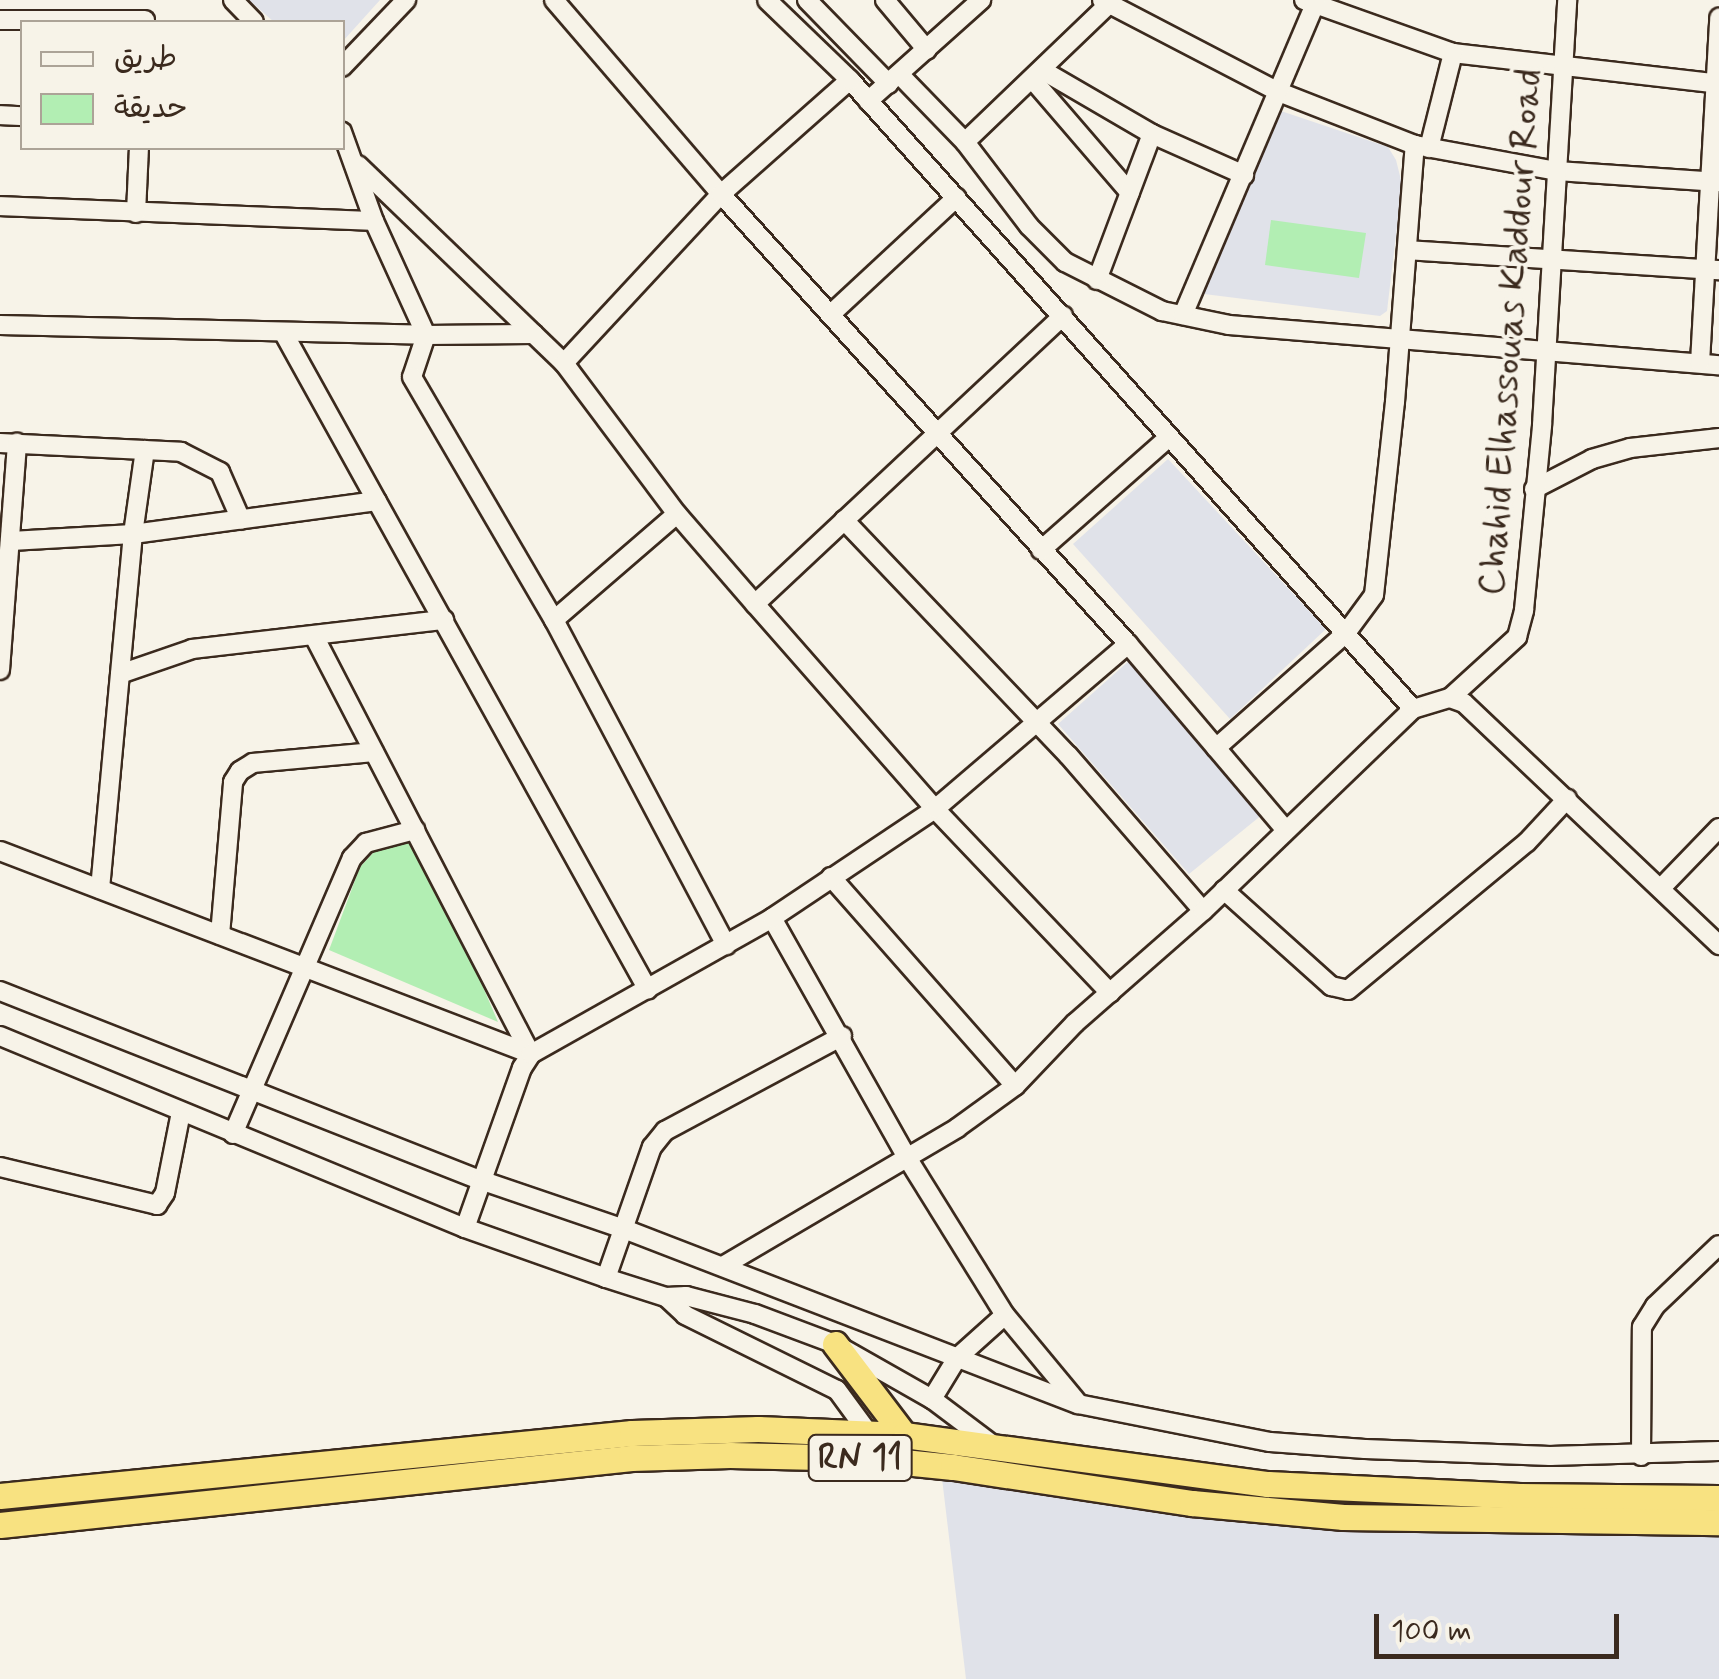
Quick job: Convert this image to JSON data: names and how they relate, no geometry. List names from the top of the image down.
{
  "streets": {
    "highway": ["RN 11"],
    "street": ["Chahid Elhassouas Kaddour Road"]
  },
  "legend": ["طريق", "حديقة"],
  "scale_bar": "100 m"
}
